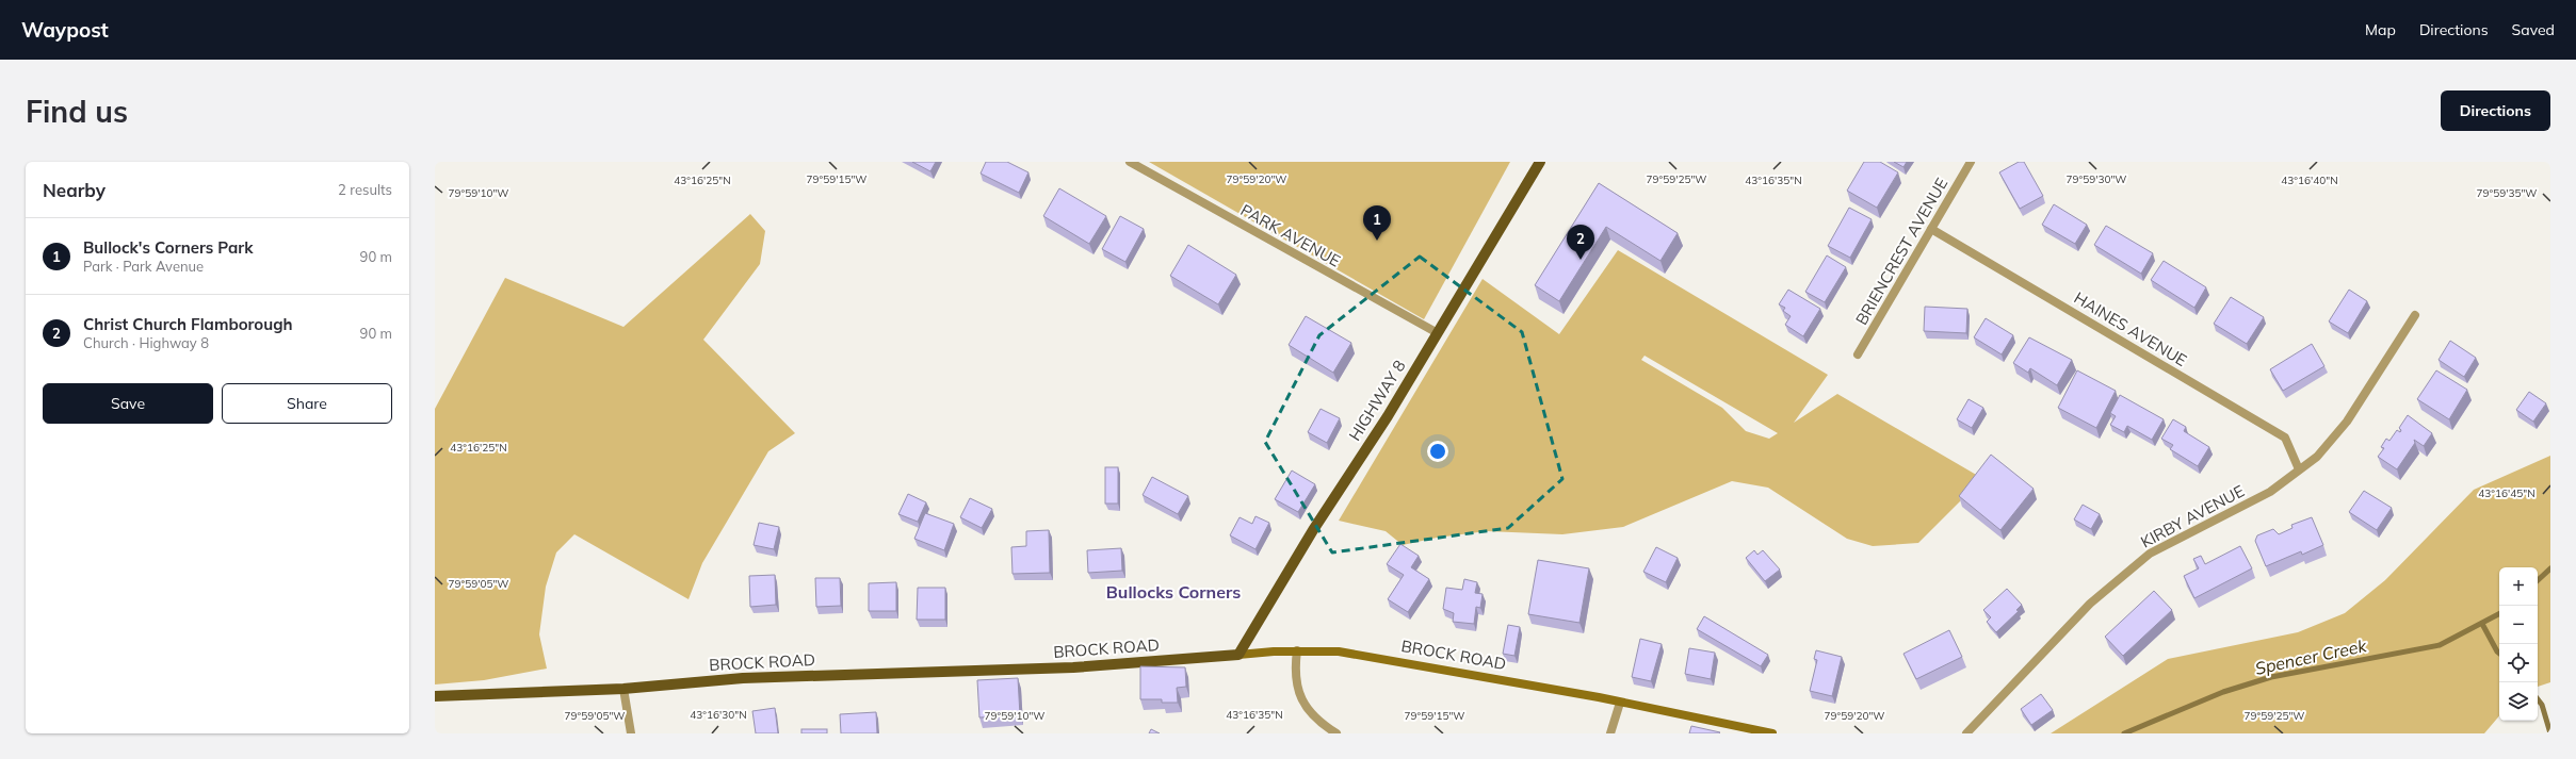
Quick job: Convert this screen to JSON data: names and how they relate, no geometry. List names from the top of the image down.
{
  "streets": {
    "main road": ["HIGHWAY 8", "BROCK ROAD"],
    "street": [
      "PARK AVENUE",
      "BRIENCREST AVENUE",
      "HAINES AVENUE",
      "KIRBY AVENUE"
    ]
  },
  "crossings": [
    ["PARK AVENUE", "HIGHWAY 8"],
    ["BRIENCREST AVENUE", "HAINES AVENUE"],
    ["HAINES AVENUE", "KIRBY AVENUE"],
    ["HIGHWAY 8", "BROCK ROAD"]
  ],
  "districts": ["Bullocks Corners"],
  "water": ["Spencer Creek"],
  "page": {
    "header": "Waypost",
    "nav": ["Map", "Directions", "Saved"],
    "buttons": [
      "Directions",
      ["Save", "Share"]
    ],
    "title": "Find us",
    "heading": ["Nearby", "2 results"],
    "pins": ["1", "2"],
    "list": [
      {
        "mark": "1",
        "name": "Bullock's Corners Park",
        "note": "Park · Park Avenue",
        "value": "90 m"
      },
      {
        "mark": "2",
        "name": "Christ Church Flamborough",
        "note": "Church · Highway 8",
        "value": "90 m"
      }
    ],
    "map_buttons": ["+", "−"]
  },
  "coordinates": [
    "79°59'25\"W",
    "79°59'30\"W",
    "79°59'15\"W",
    "79°59'20\"W",
    "43°16'25\"N",
    "43°16'35\"N",
    "43°16'40\"N",
    "79°59'10\"W",
    "79°59'35\"W",
    "43°16'45\"N",
    "79°59'05\"W",
    "43°16'30\"N"
  ]
}
